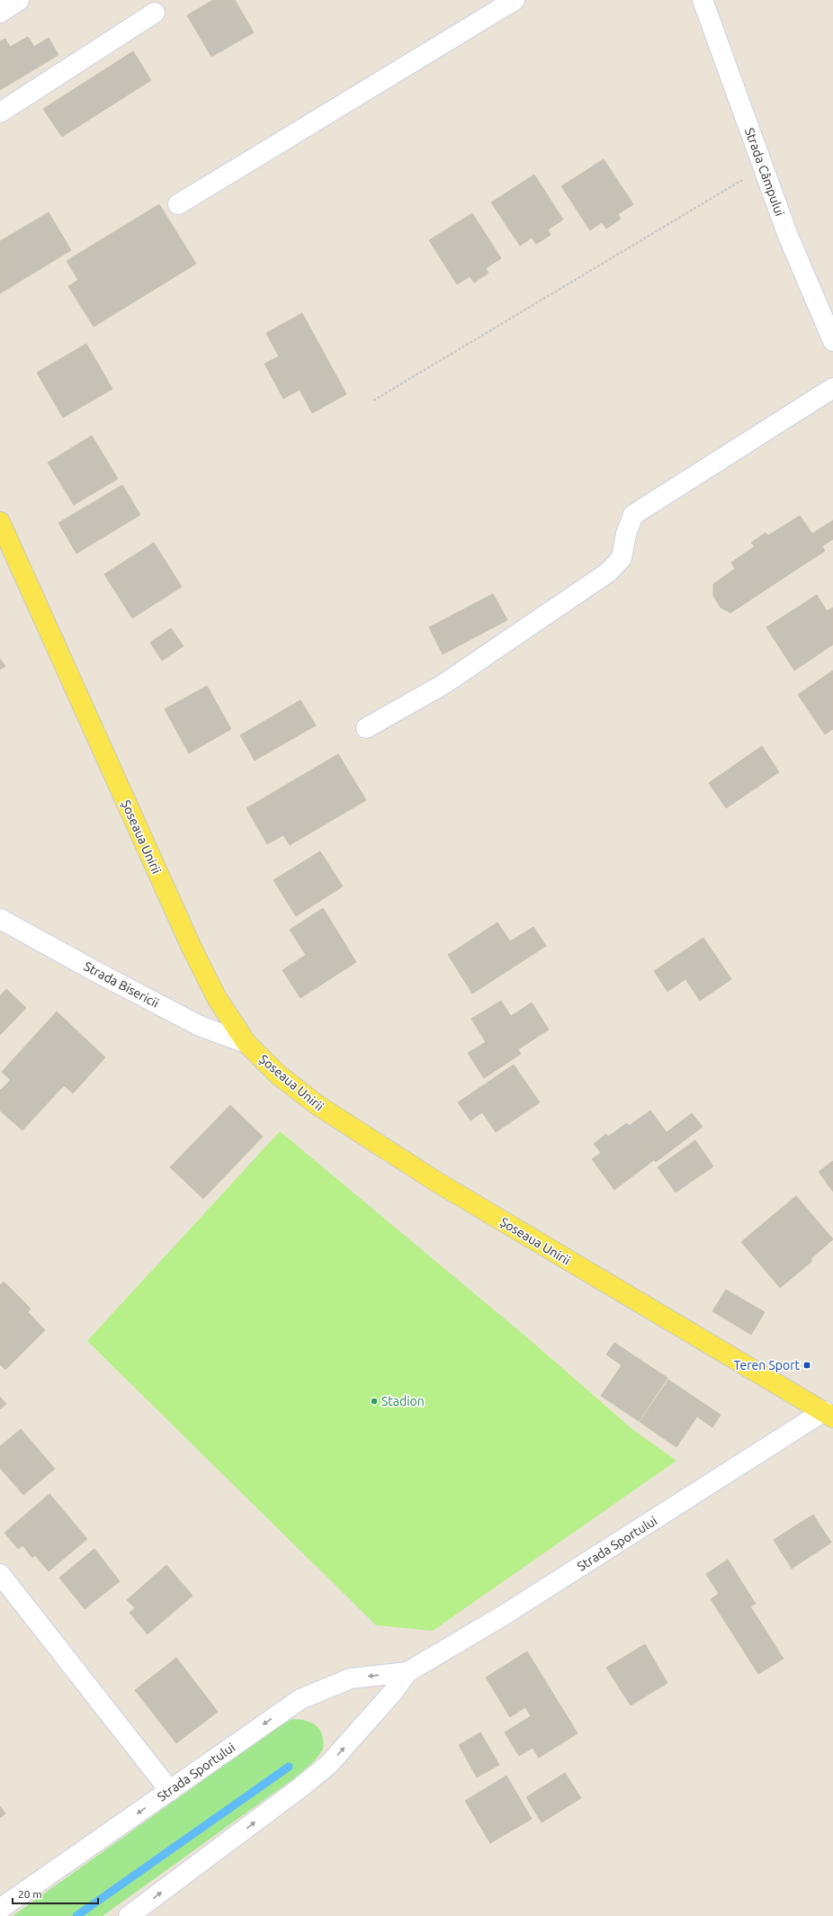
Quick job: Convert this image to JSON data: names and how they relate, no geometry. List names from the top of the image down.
{
  "streets": {
    "main road": ["Șoseaua Unirii"],
    "street": ["Strada Câmpului", "Strada Bisericii", "Strada Sportului"]
  },
  "crossings": [
    ["Șoseaua Unirii", "Strada Bisericii"],
    ["Șoseaua Unirii", "Strada Sportului"]
  ],
  "places": {
    "transit": ["Teren Sport"],
    "other": ["Stadion"]
  },
  "scale_bar": "20 m"
}
